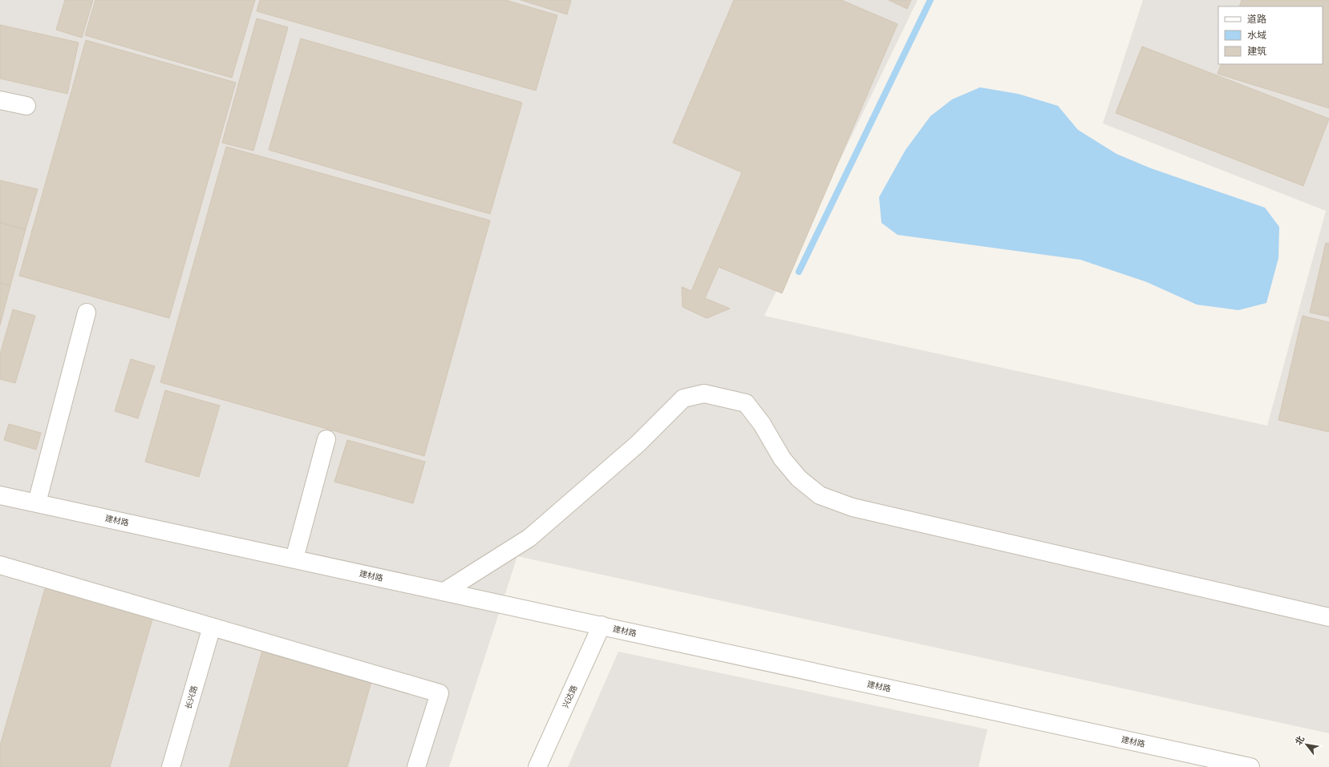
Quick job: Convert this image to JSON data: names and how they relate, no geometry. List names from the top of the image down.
{
  "streets": {
    "street": ["建材路", "兴达路", "长兴路"]
  },
  "crossings": [
    ["建材路", "兴达路"]
  ],
  "legend": ["道路", "水域", "建筑"],
  "north": "top left"
}
